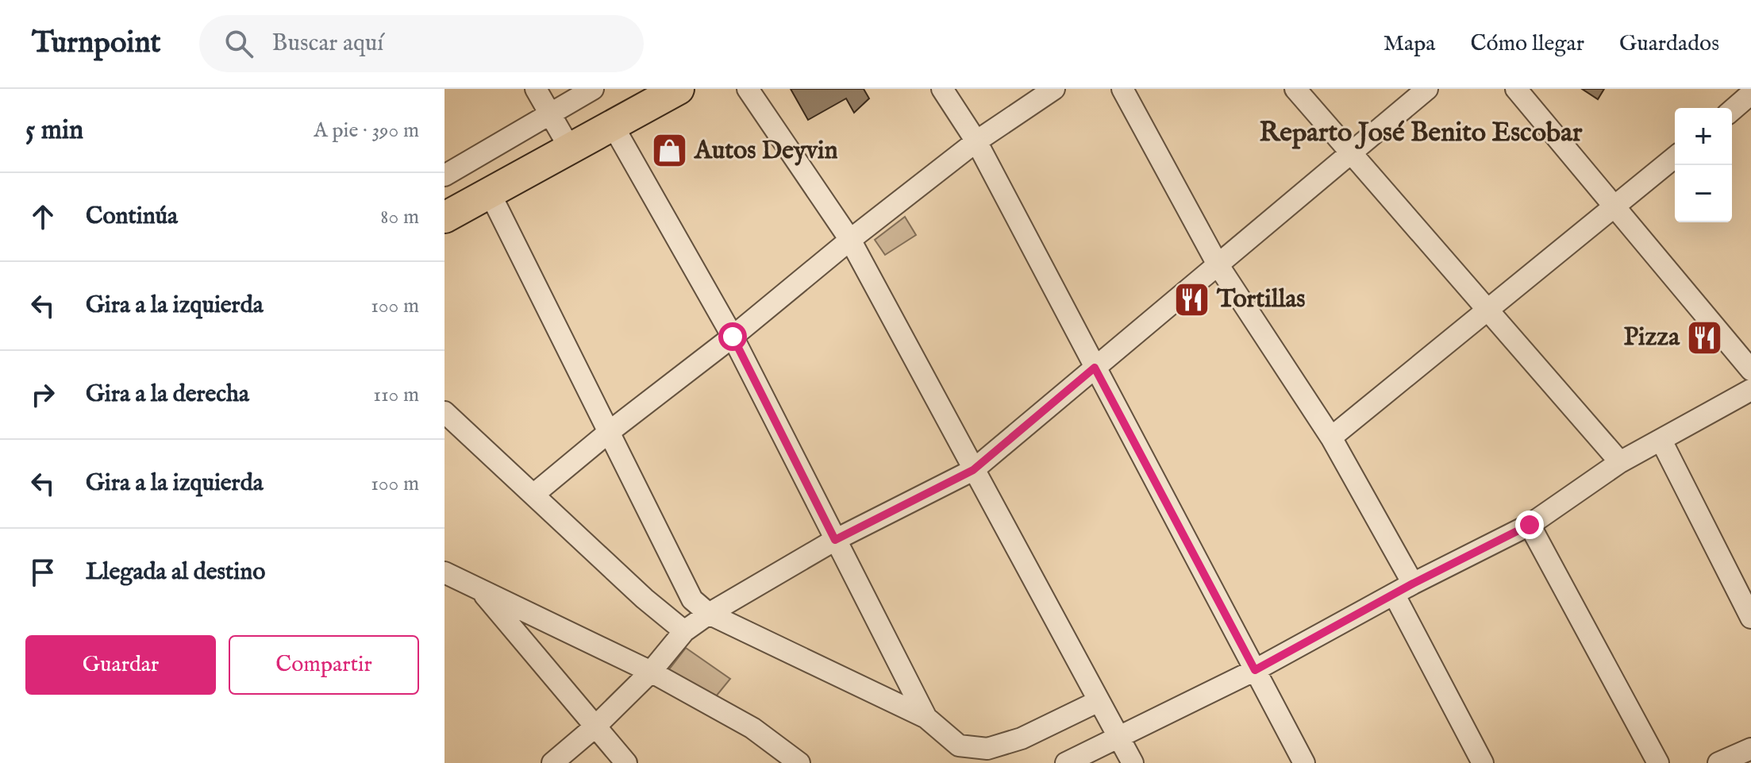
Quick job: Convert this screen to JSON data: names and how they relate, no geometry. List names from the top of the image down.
{
  "districts": ["Reparto José Benito Escobar"],
  "places": {
    "shop": ["Autos Deyvin"],
    "restaurant": ["Tortillas", "Pizza"]
  },
  "page": {
    "header": "Turnpoint",
    "search": "Buscar aquí",
    "nav": ["Mapa", "Cómo llegar", "Guardados"],
    "heading": ["5 min", "A pie · 390 m"],
    "map_buttons": ["+", "−"],
    "list": [
      ["Continúa", "80 m"],
      ["Gira a la izquierda", "100 m"],
      ["Gira a la derecha", "110 m"],
      ["Gira a la izquierda", "100 m"],
      "Llegada al destino"
    ],
    "buttons": ["Guardar", "Compartir"]
  }
}
